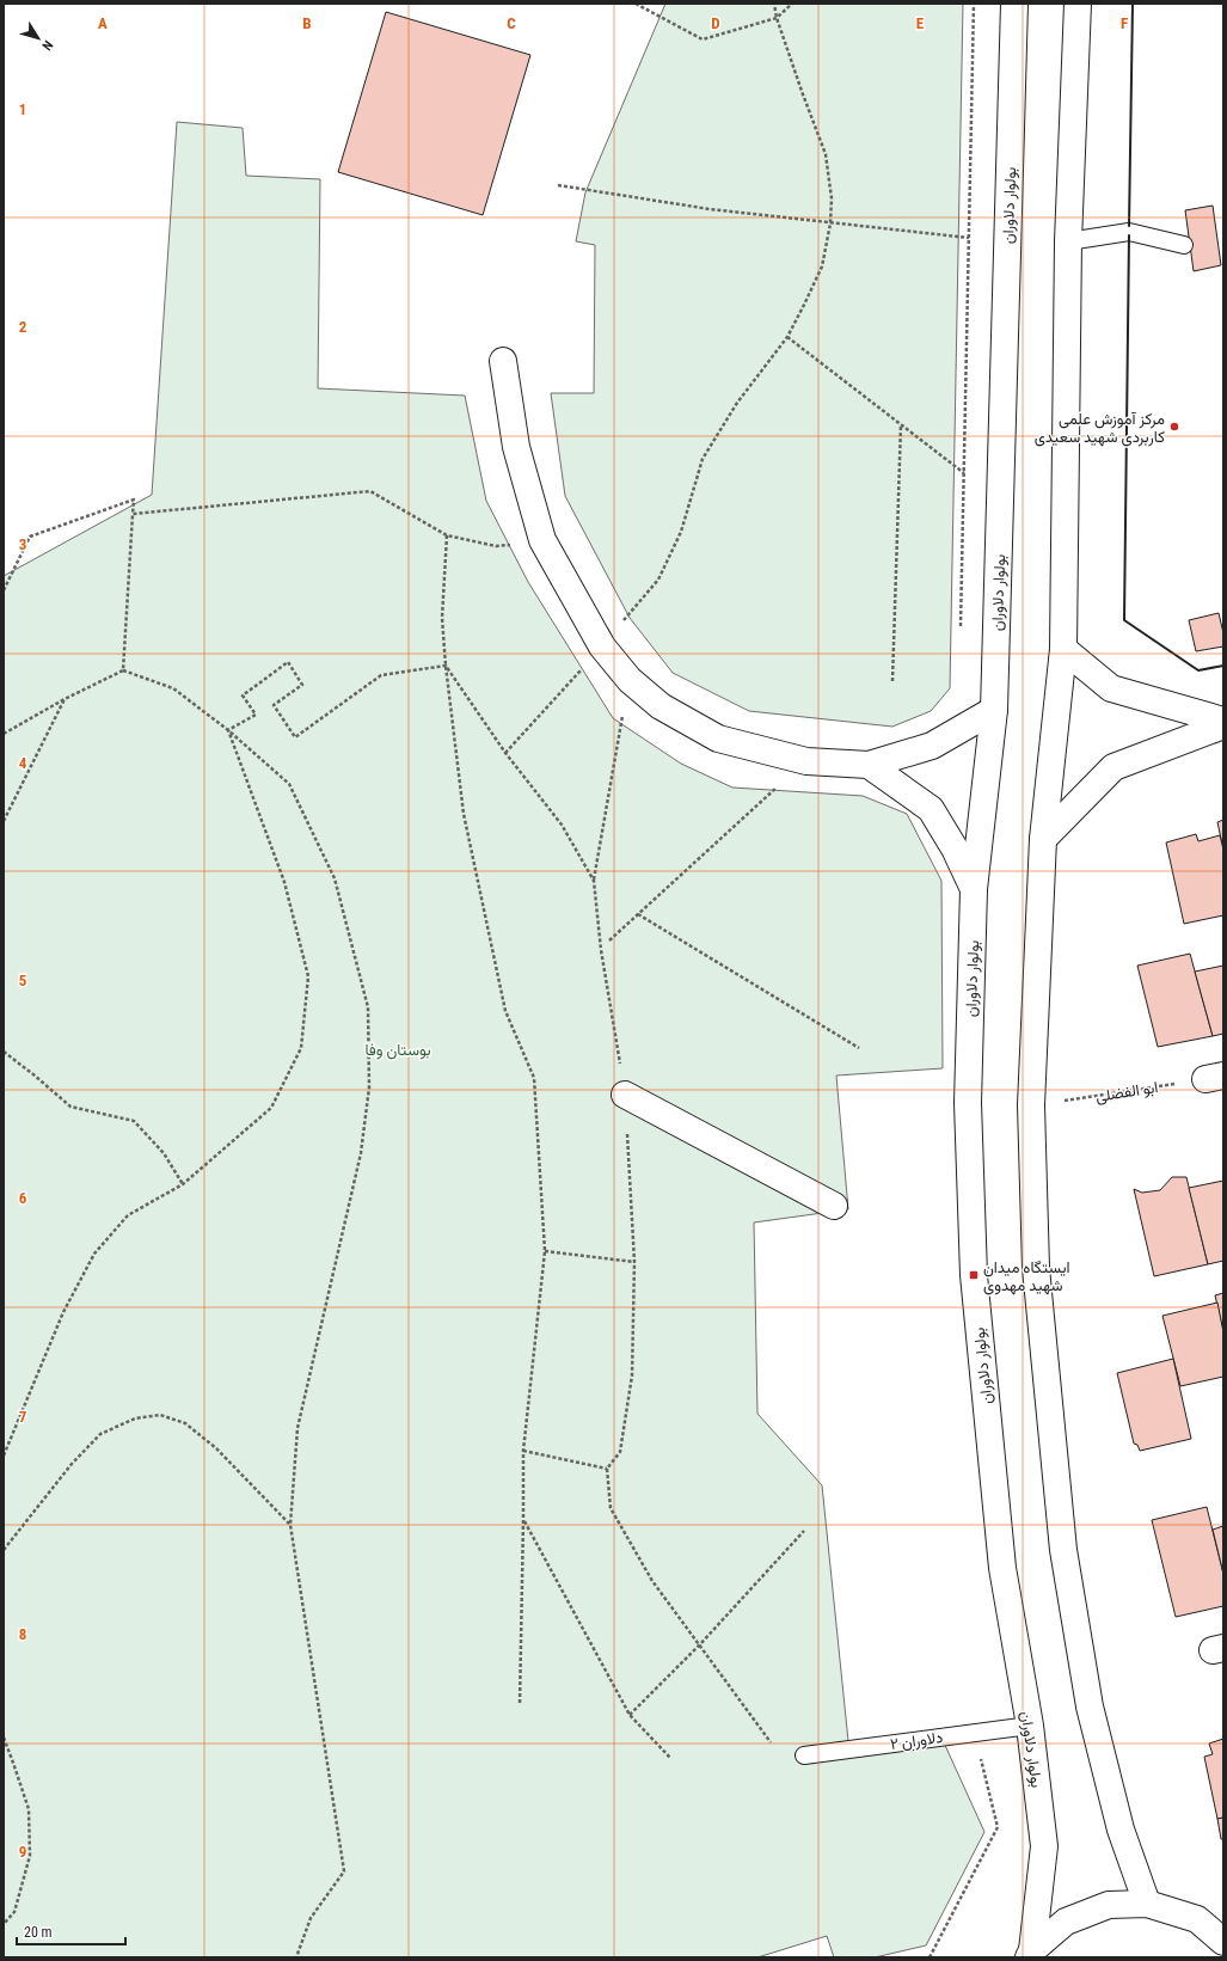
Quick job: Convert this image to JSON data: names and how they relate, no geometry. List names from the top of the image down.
{
  "streets": {
    "street": ["بولوار دلاوران"],
    "lane": ["دلاوران ۲"],
    "path": ["ابو الفضلی"]
  },
  "crossings": [
    ["بولوار دلاوران", "دلاوران ۲"]
  ],
  "parks": ["بوستان وفا"],
  "places": {
    "other": ["مرکز آموزش علمی کاربردی شهید سعیدی"],
    "transit": ["ایستگاه میدان شهید مهدوی"]
  },
  "scale_bar": "20 m",
  "north": "bottom right",
  "grid": {
    "columns": [
      "A",
      "B",
      "C",
      "D",
      "E",
      "F"
    ],
    "rows": [
      "1",
      "2",
      "3",
      "4",
      "5",
      "6",
      "7",
      "8",
      "9"
    ]
  }
}
